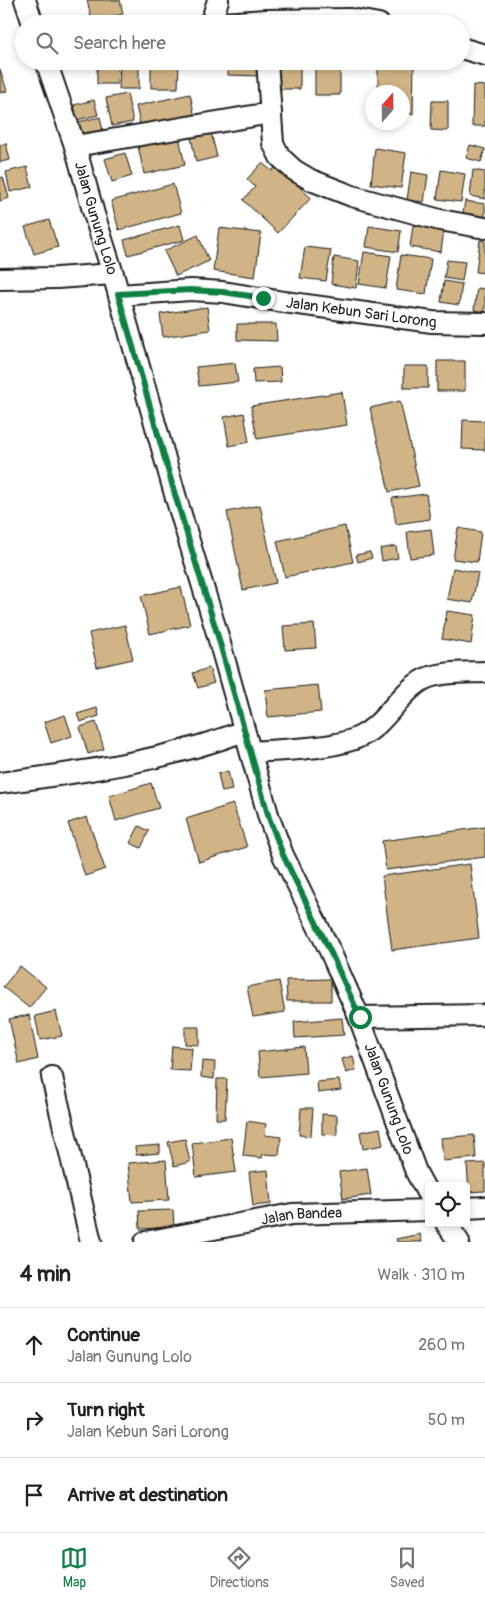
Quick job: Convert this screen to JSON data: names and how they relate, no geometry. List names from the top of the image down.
{
  "streets": {
    "street": ["Jalan Gunung Lolo", "Jalan Kebun Sari Lorong", "Jalan Bandea"]
  },
  "crossings": [
    ["Jalan Gunung Lolo", "Jalan Kebun Sari Lorong"]
  ],
  "north": "top",
  "page": {
    "search": "Search here",
    "heading": ["4 min", "Walk · 310 m"],
    "list": [
      ["Continue", "Jalan Gunung Lolo", "260 m"],
      ["Turn right", "Jalan Kebun Sari Lorong", "50 m"],
      "Arrive at destination"
    ],
    "nav": ["Map", "Directions", "Saved"]
  }
}
